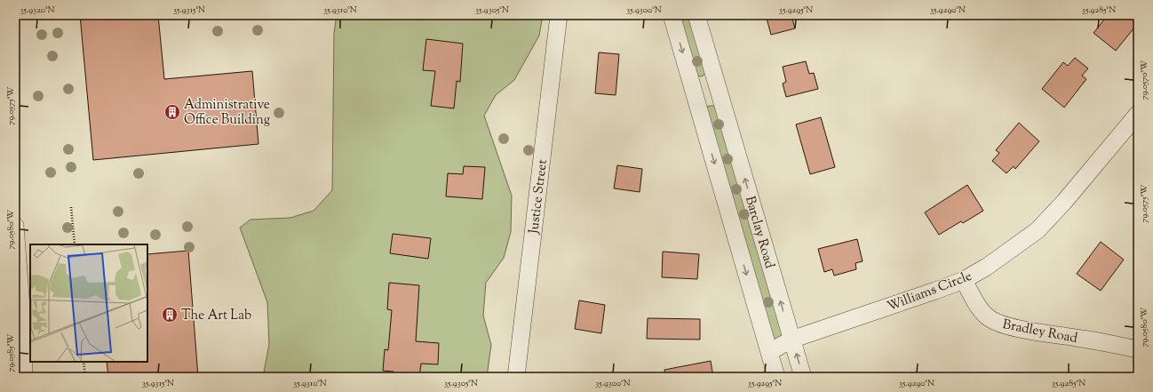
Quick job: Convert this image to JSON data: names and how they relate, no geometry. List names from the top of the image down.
{
  "streets": {
    "street": [
      "Justice Street",
      "Barclay Road",
      "Williams Circle",
      "Bradley Road"
    ]
  },
  "crossings": [
    ["Barclay Road", "Williams Circle"],
    ["Williams Circle", "Bradley Road"]
  ],
  "places": {
    "building": ["Administrative Office Building", "The Art Lab"]
  },
  "coordinates": [
    "35.9320°N",
    "35.9315°N",
    "35.9310°N",
    "35.9305°N",
    "35.9300°N",
    "35.9295°N",
    "35.9290°N",
    "35.9285°N",
    "79.0570°W",
    "79.0575°W",
    "79.0580°W",
    "79.0585°W"
  ]
}
